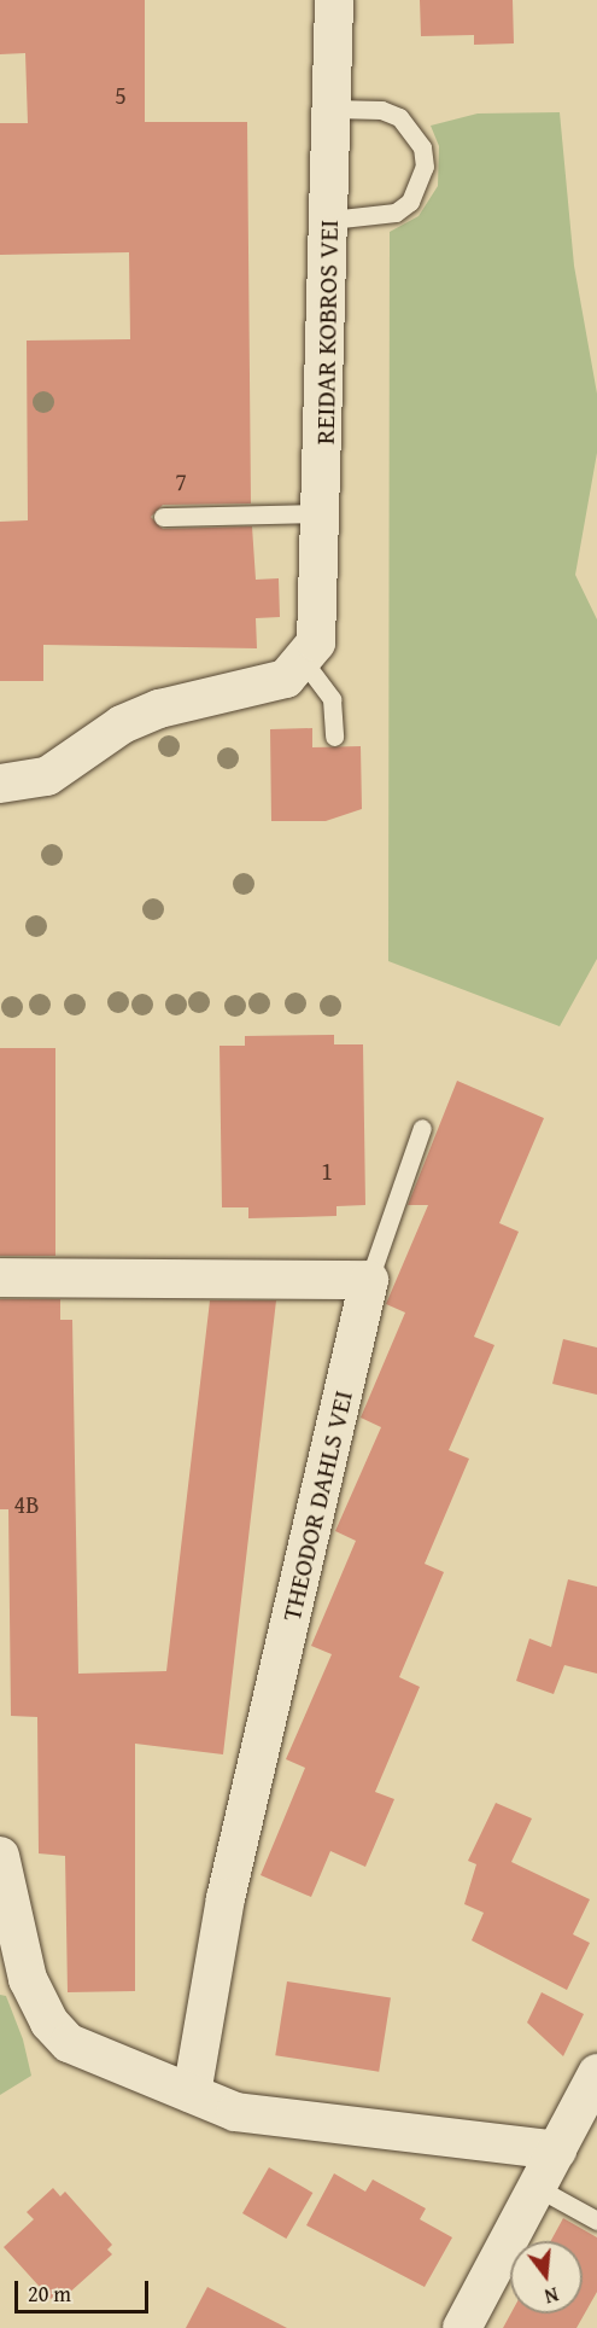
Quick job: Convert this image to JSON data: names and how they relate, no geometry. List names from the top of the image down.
{
  "streets": {
    "street": ["REIDAR KOBROS VEI", "THEODOR DAHLS VEI"]
  },
  "house_numbers": [
    "5",
    "7",
    "1",
    "4B"
  ],
  "scale_bar": "20 m",
  "north": "bottom"
}
